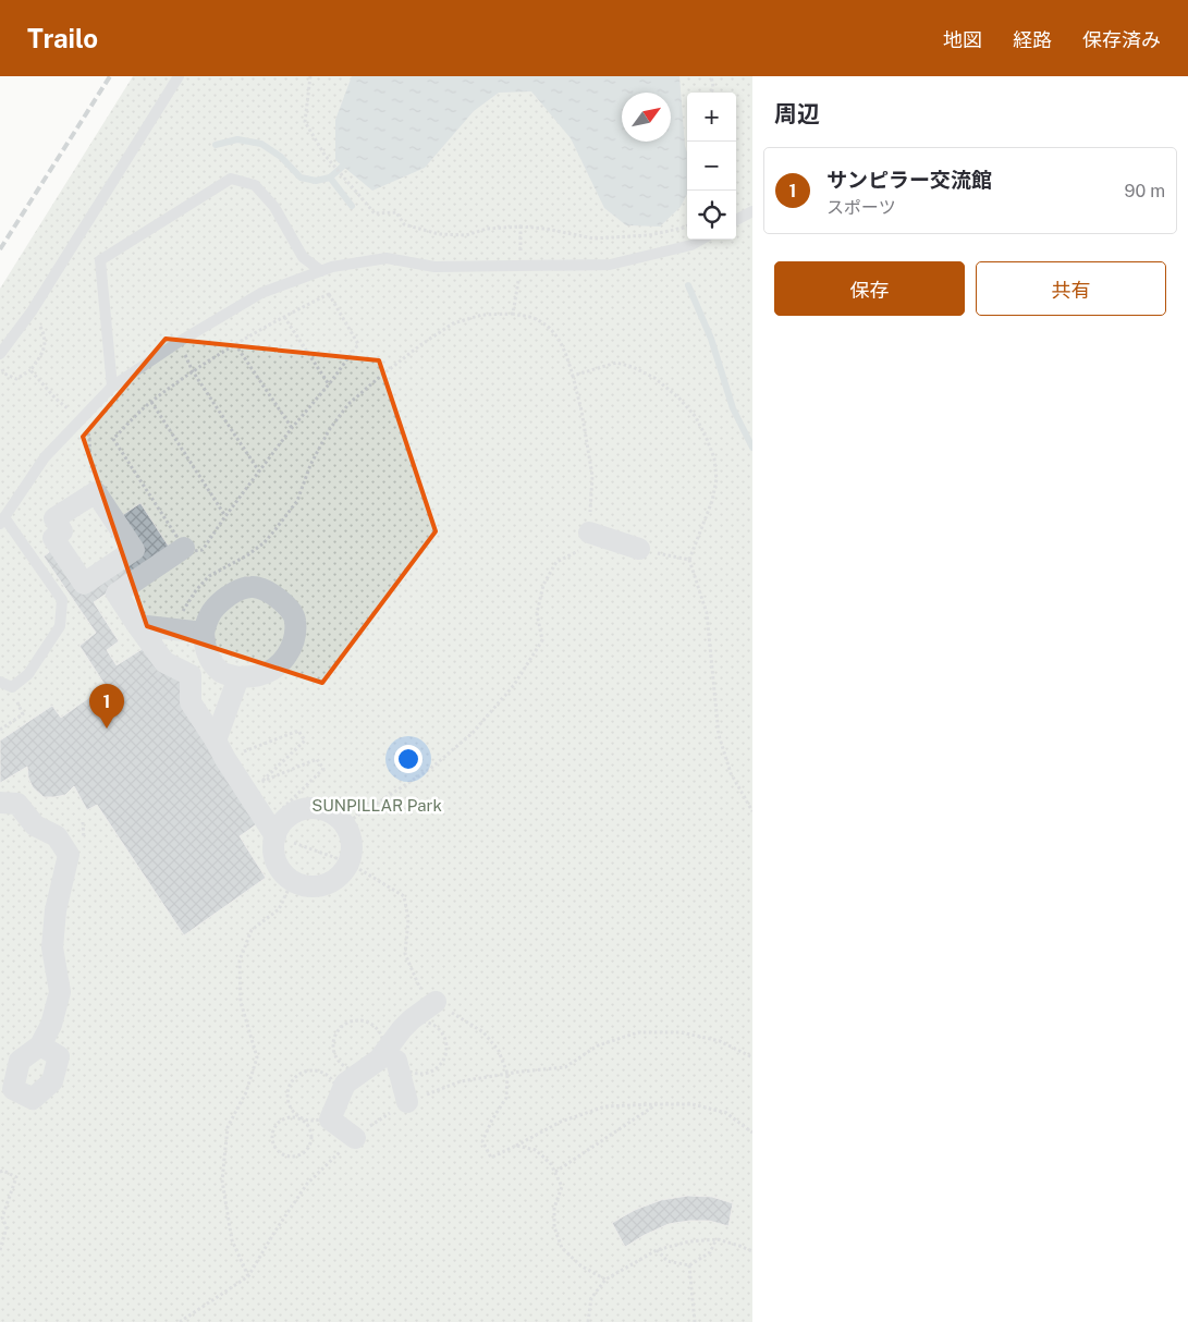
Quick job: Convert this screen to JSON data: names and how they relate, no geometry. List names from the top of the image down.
{
  "parks": ["SUNPILLAR Park"],
  "north": "top right",
  "page": {
    "header": "Trailo",
    "nav": ["地図", "経路", "保存済み"],
    "heading": "周辺",
    "map_buttons": ["+", "−"],
    "list": [
      {
        "mark": "1",
        "name": "サンピラー交流館",
        "note": "スポーツ",
        "value": "90 m"
      }
    ],
    "buttons": ["保存", "共有"],
    "pins": "1"
  }
}
